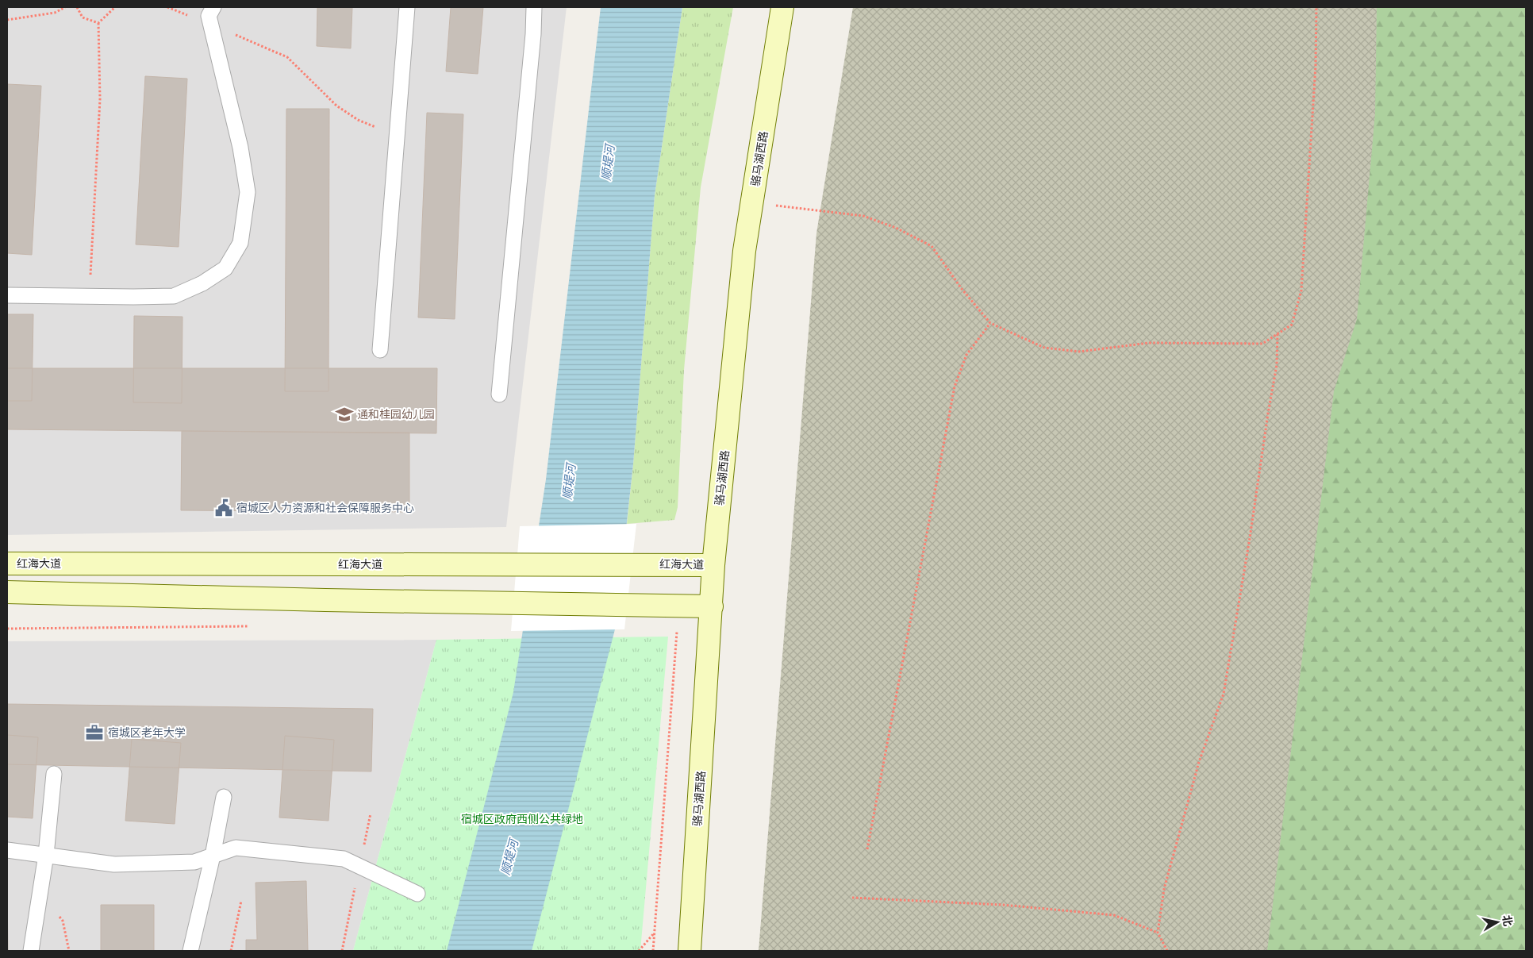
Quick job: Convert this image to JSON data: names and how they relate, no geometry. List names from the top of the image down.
{
  "streets": {
    "main road": ["骆马湖西路", "红海大道"]
  },
  "crossings": [
    ["骆马湖西路", "红海大道"]
  ],
  "water": ["顺堤河"],
  "parks": ["宿城区政府西侧公共绿地"],
  "places": {
    "school or university": ["通和桂园幼儿园"],
    "public building": ["宿城区人力资源和社会保障服务中心"],
    "office": ["宿城区老年大学"]
  },
  "north": "right"
}
